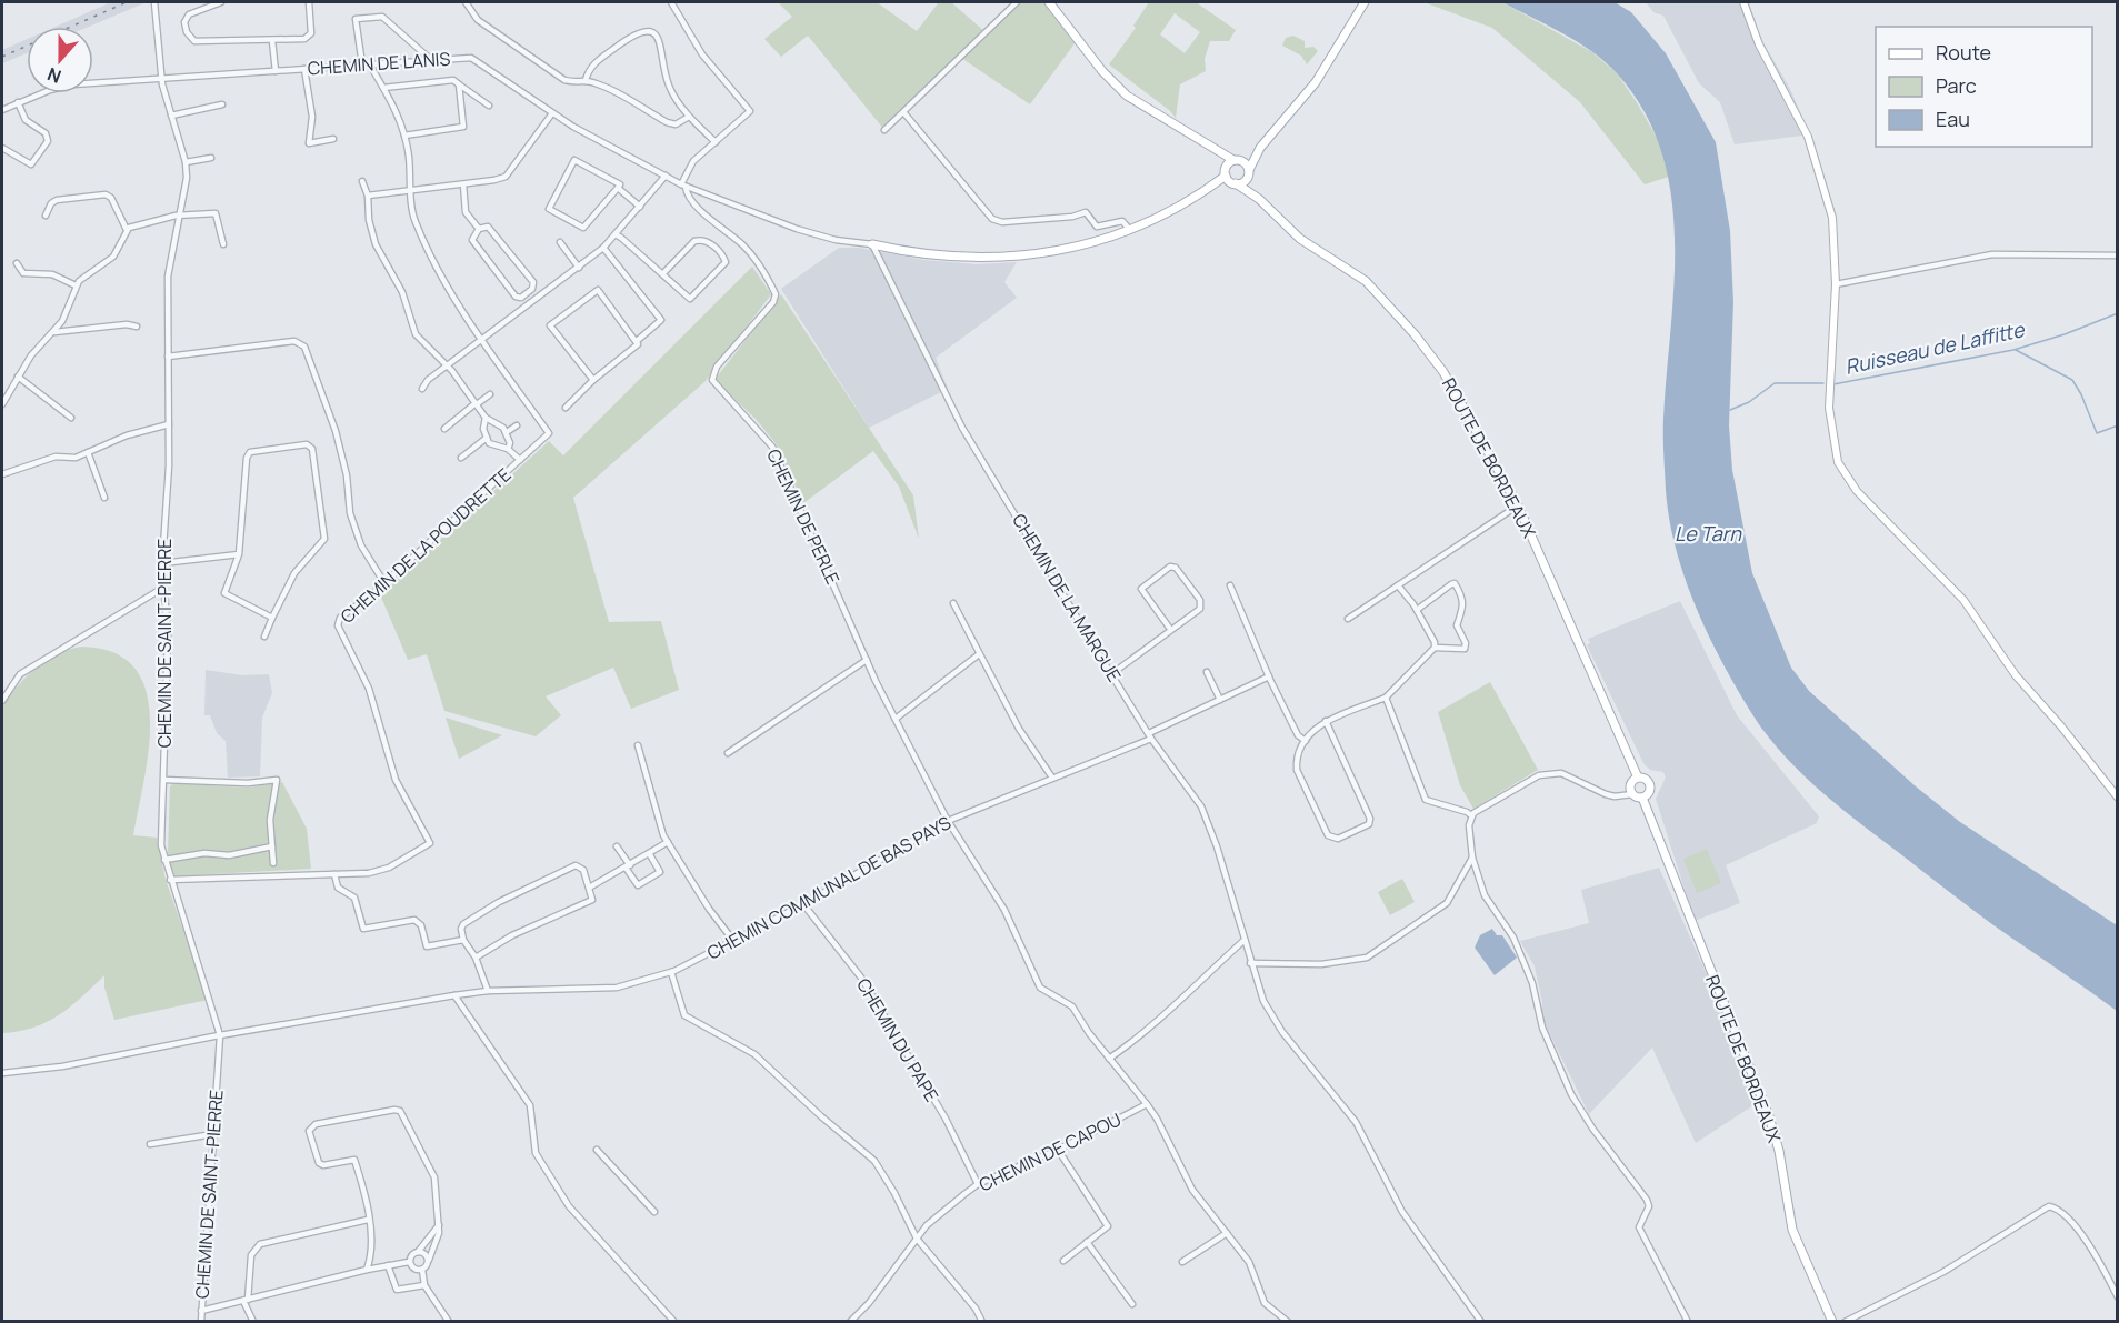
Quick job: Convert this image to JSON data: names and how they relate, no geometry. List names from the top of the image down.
{
  "streets": {
    "main road": ["ROUTE DE BORDEAUX"],
    "street": [
      "CHEMIN DE LANIS",
      "CHEMIN DE PERLE",
      "CHEMIN DE LA POUDRETTE",
      "CHEMIN DE LA MARGUE",
      "CHEMIN DE SAINT-PIERRE",
      "CHEMIN COMMUNAL DE BAS PAYS",
      "CHEMIN DU PAPE",
      "CHEMIN DE CAPOU"
    ]
  },
  "crossings": [
    ["CHEMIN DE LANIS", "CHEMIN DE PERLE"],
    ["CHEMIN DE LANIS", "CHEMIN DE LA POUDRETTE"],
    ["CHEMIN DE LANIS", "CHEMIN DE SAINT-PIERRE"],
    ["CHEMIN DE PERLE", "CHEMIN COMMUNAL DE BAS PAYS"],
    ["CHEMIN DE PERLE", "CHEMIN DE CAPOU"],
    ["CHEMIN DE LA POUDRETTE", "CHEMIN DE SAINT-PIERRE"],
    ["CHEMIN DE LA MARGUE", "CHEMIN COMMUNAL DE BAS PAYS"],
    ["CHEMIN DE SAINT-PIERRE", "CHEMIN COMMUNAL DE BAS PAYS"],
    ["CHEMIN COMMUNAL DE BAS PAYS", "CHEMIN DU PAPE"],
    ["CHEMIN DU PAPE", "CHEMIN DE CAPOU"]
  ],
  "water": ["Ruisseau de Laffitte", "Le Tarn"],
  "legend": ["Route", "Parc", "Eau"],
  "north": "bottom"
}
